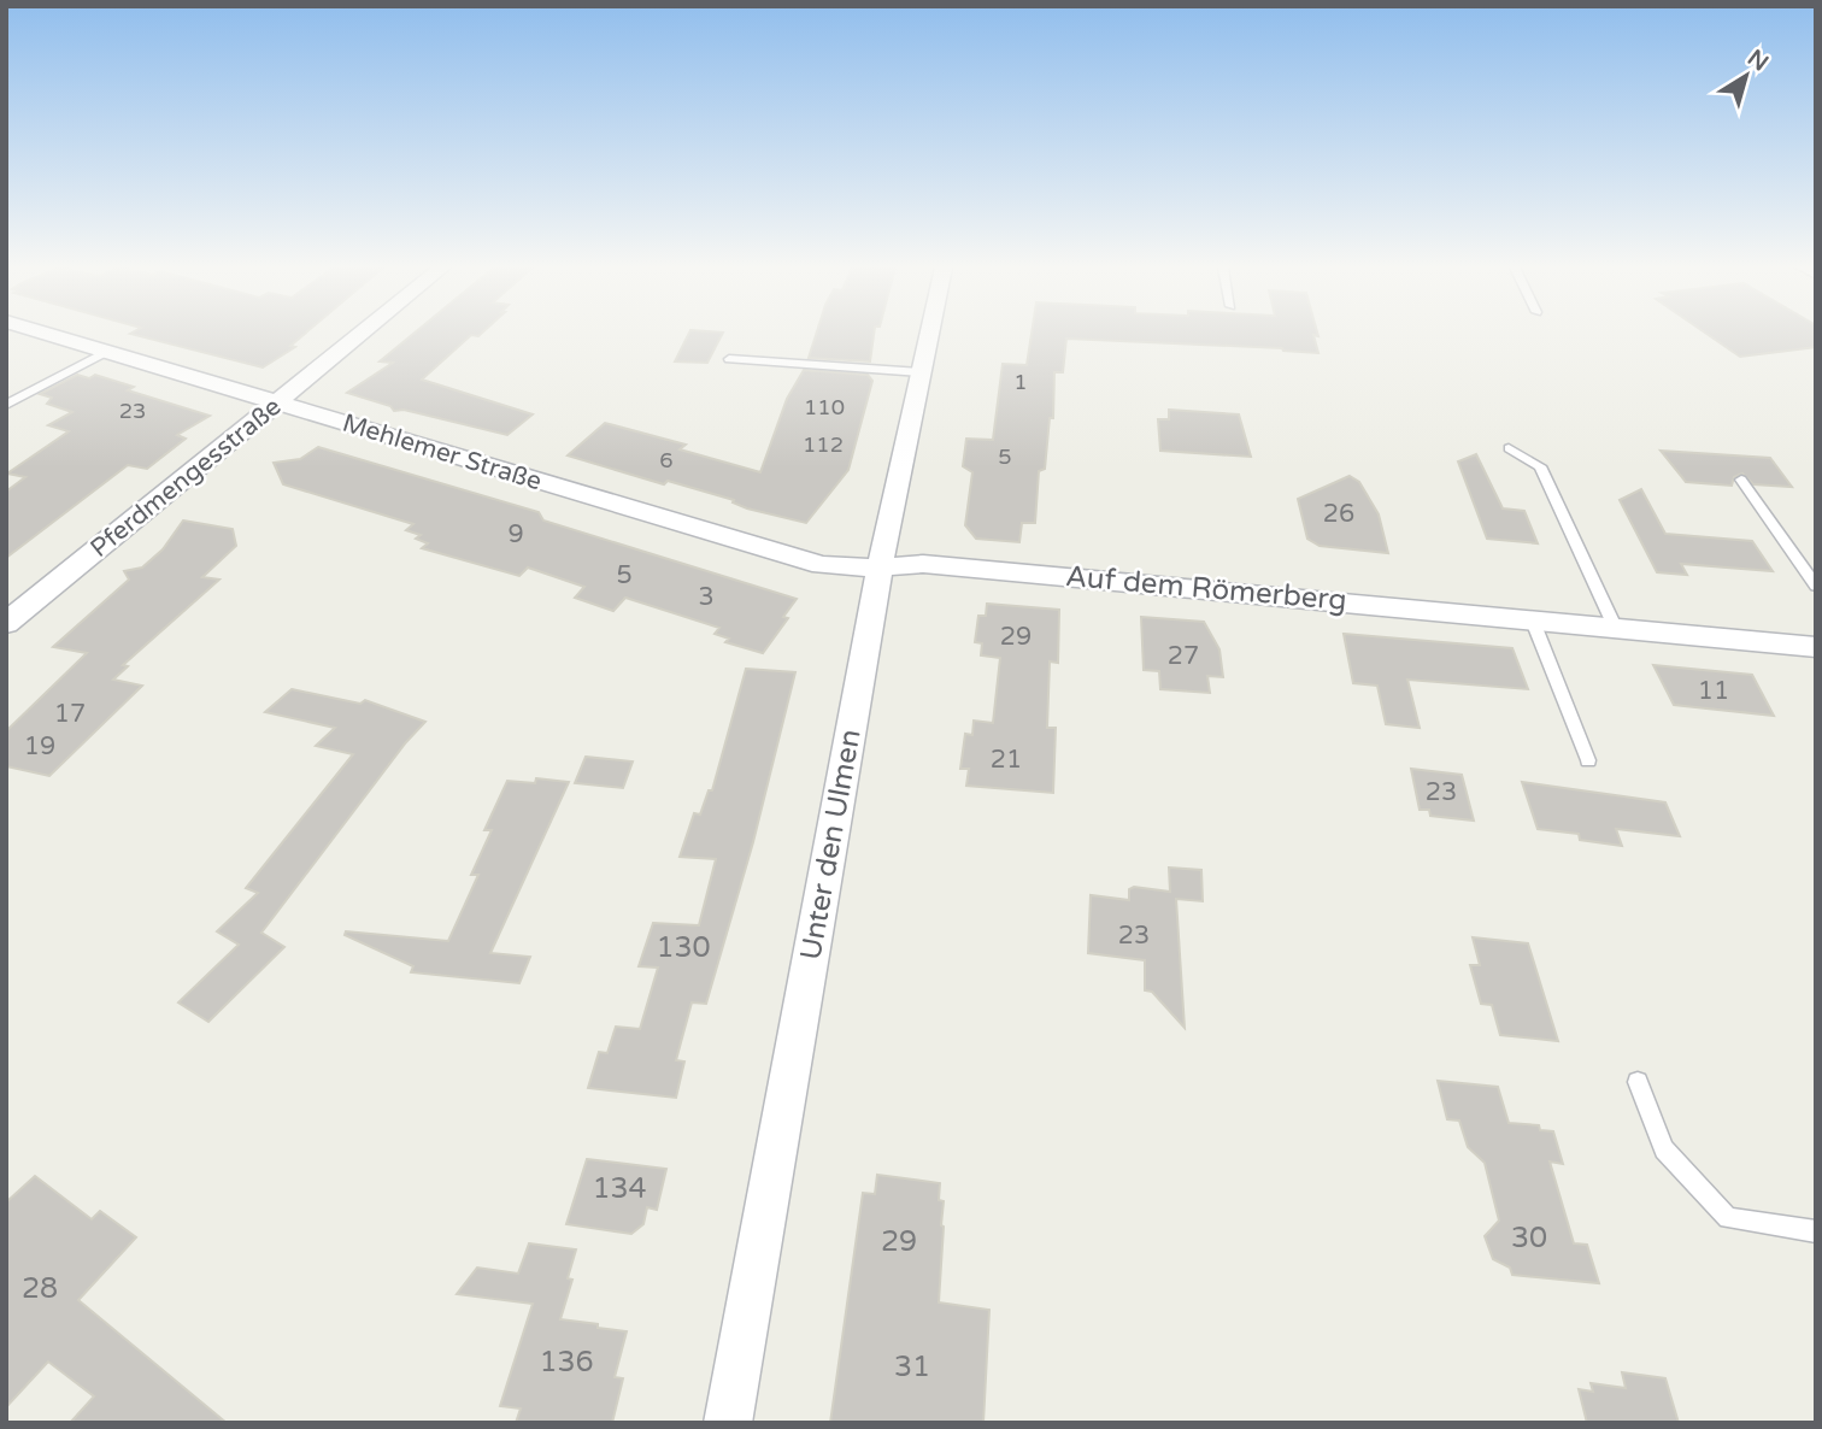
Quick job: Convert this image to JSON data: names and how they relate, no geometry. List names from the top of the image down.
{
  "streets": {
    "street": [
      "Mehlemer Straße",
      "Pferdmengesstraße",
      "Auf dem Römerberg",
      "Unter den Ulmen"
    ]
  },
  "crossings": [
    ["Mehlemer Straße", "Pferdmengesstraße"],
    ["Mehlemer Straße", "Auf dem Römerberg"],
    ["Mehlemer Straße", "Unter den Ulmen"],
    ["Auf dem Römerberg", "Unter den Ulmen"]
  ],
  "house_numbers": [
    "1",
    "110",
    "23",
    "112",
    "5",
    "6",
    "26",
    "9",
    "5",
    "3",
    "29",
    "27",
    "11",
    "17",
    "19",
    "21",
    "23",
    "23",
    "130",
    "134",
    "30",
    "29",
    "28",
    "136",
    "31"
  ],
  "north": "top right"
}
